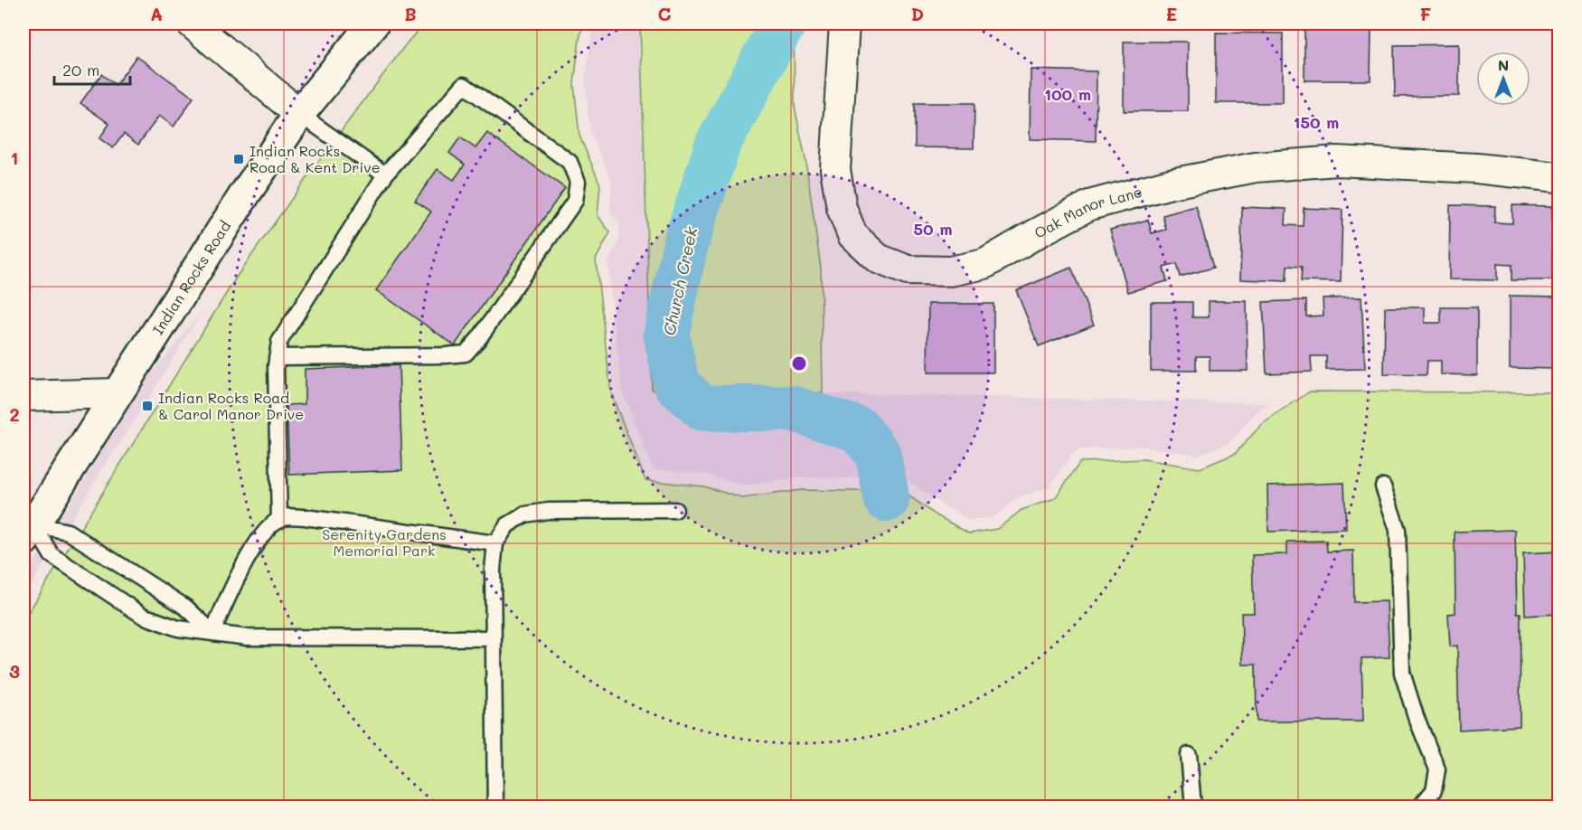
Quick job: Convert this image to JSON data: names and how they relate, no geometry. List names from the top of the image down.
{
  "streets": {
    "street": ["Oak Manor Lane", "Indian Rocks Road"]
  },
  "water": ["Church Creek"],
  "parks": ["Serenity Gardens Memorial Park"],
  "places": {
    "transit": ["Indian Rocks Road & Kent Drive", "Indian Rocks Road & Carol Manor Drive"]
  },
  "scale_bar": "20 m",
  "north": "top",
  "grid": {
    "columns": [
      "A",
      "B",
      "C",
      "D",
      "E",
      "F"
    ],
    "rows": ["1", "2", "3"]
  },
  "rings": ["100 m", "150 m", "50 m"]
}
